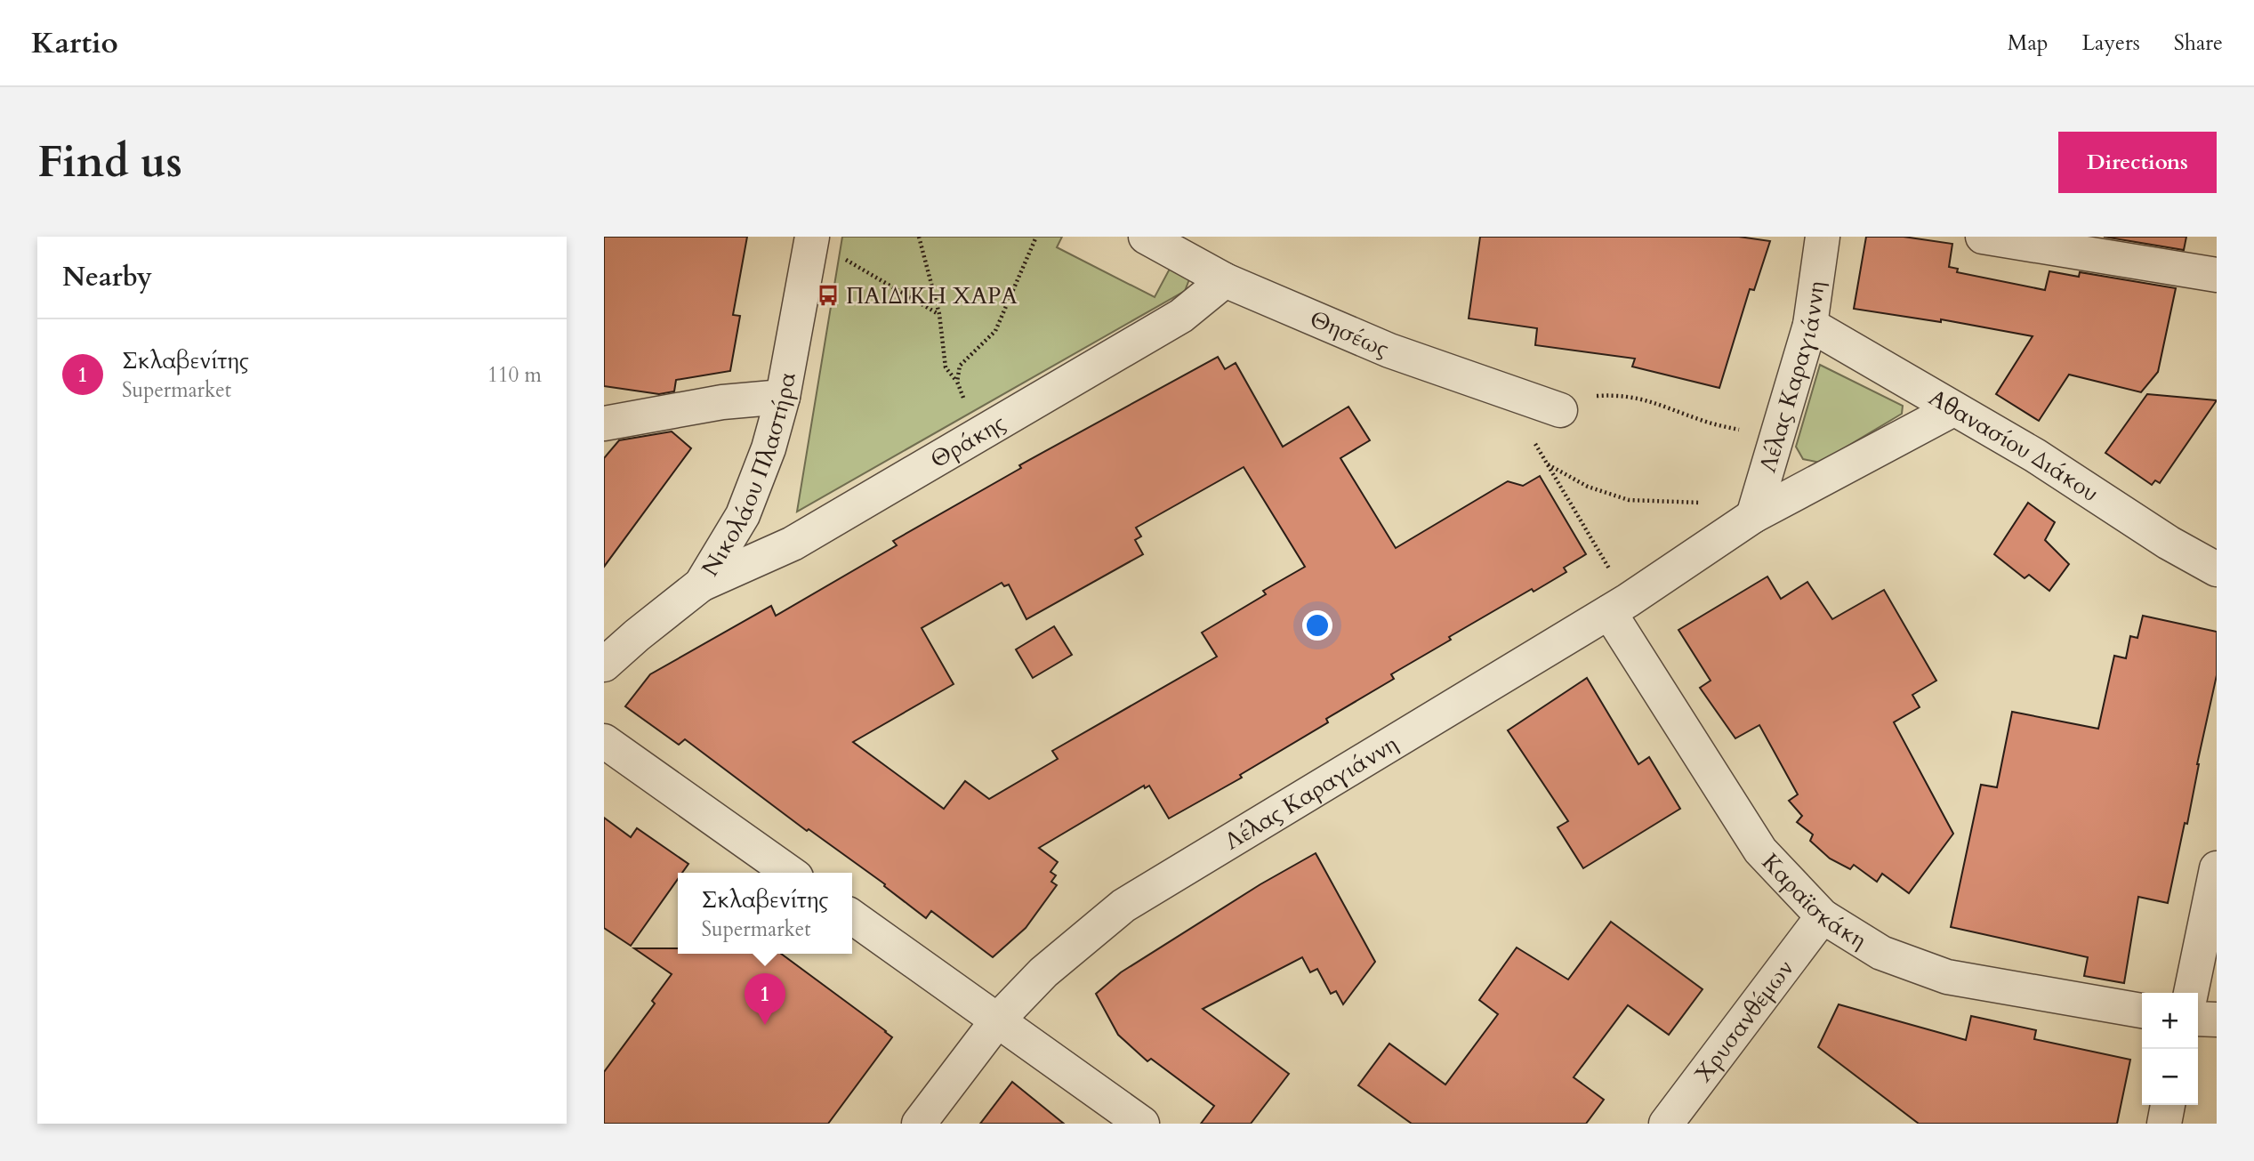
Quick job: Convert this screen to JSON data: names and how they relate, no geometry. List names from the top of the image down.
{
  "streets": {
    "street": [
      "Θησέως",
      "Λέλας Καραγιάννη",
      "Θράκης",
      "Αθανασίου Διάκου",
      "Νικολάου Πλαστήρα",
      "Καραϊσκάκη",
      "Χρυσανθέμων"
    ]
  },
  "crossings": [
    ["Θησέως", "Θράκης"],
    ["Λέλας Καραγιάννη", "Αθανασίου Διάκου"],
    ["Λέλας Καραγιάννη", "Καραϊσκάκη"],
    ["Θράκης", "Νικολάου Πλαστήρα"],
    ["Καραϊσκάκη", "Χρυσανθέμων"]
  ],
  "places": {
    "bus stop": ["ΠΑΙΔΙΚΗ ΧΑΡΑ"]
  },
  "page": {
    "header": "Kartio",
    "nav": ["Map", "Layers", "Share"],
    "buttons": "Directions",
    "title": "Find us",
    "heading": "Nearby",
    "list": [
      {
        "mark": "1",
        "name": "Σκλαβενίτης",
        "note": "Supermarket",
        "value": "110 m"
      }
    ],
    "popup": ["Σκλαβενίτης", "Supermarket"],
    "pins": "1",
    "map_buttons": ["+", "−"]
  }
}
